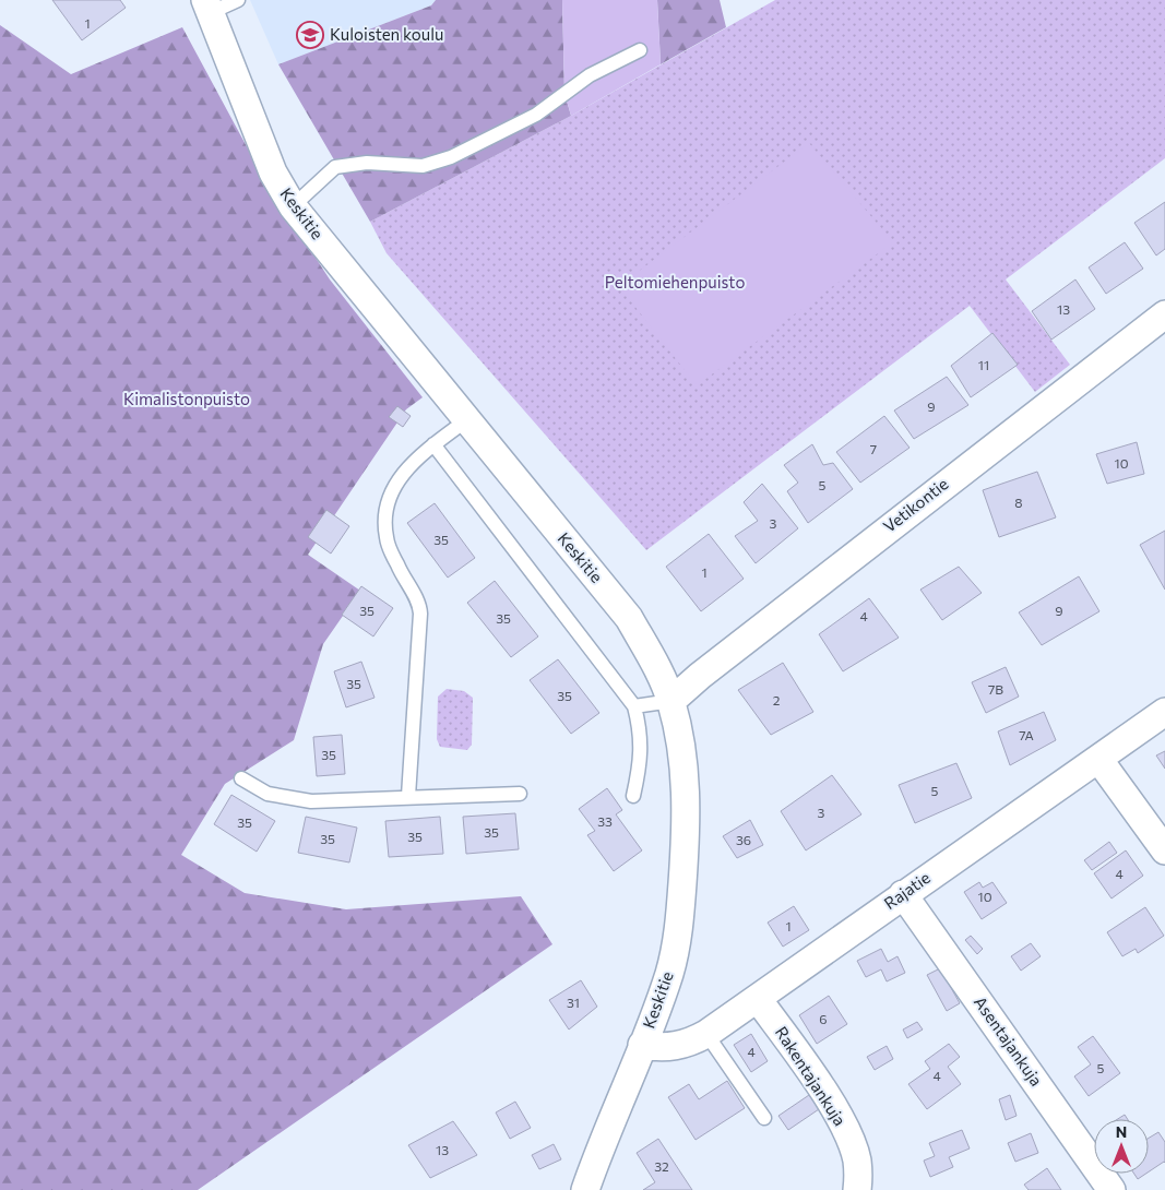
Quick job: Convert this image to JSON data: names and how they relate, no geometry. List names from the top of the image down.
{
  "streets": {
    "street": [
      "Keskitie",
      "Vetikontie",
      "Rajatie",
      "Asentajankuja",
      "Rakentajankuja"
    ]
  },
  "crossings": [
    ["Keskitie", "Vetikontie"],
    ["Keskitie", "Rajatie"],
    ["Rajatie", "Asentajankuja"],
    ["Rajatie", "Rakentajankuja"]
  ],
  "parks": ["Peltomiehenpuisto", "Kimalistonpuisto"],
  "places": {
    "school or university": ["Kuloisten koulu"]
  },
  "house_numbers": [
    "1",
    "13",
    "11",
    "9",
    "7",
    "10",
    "5",
    "8",
    "3",
    "35",
    "1",
    "35",
    "9",
    "4",
    "35",
    "35",
    "7B",
    "35",
    "2",
    "7A",
    "35",
    "5",
    "3",
    "33",
    "35",
    "35",
    "35",
    "35",
    "36",
    "4",
    "10",
    "1",
    "31",
    "6",
    "4",
    "5",
    "4",
    "13",
    "32"
  ],
  "north": "top"
}
